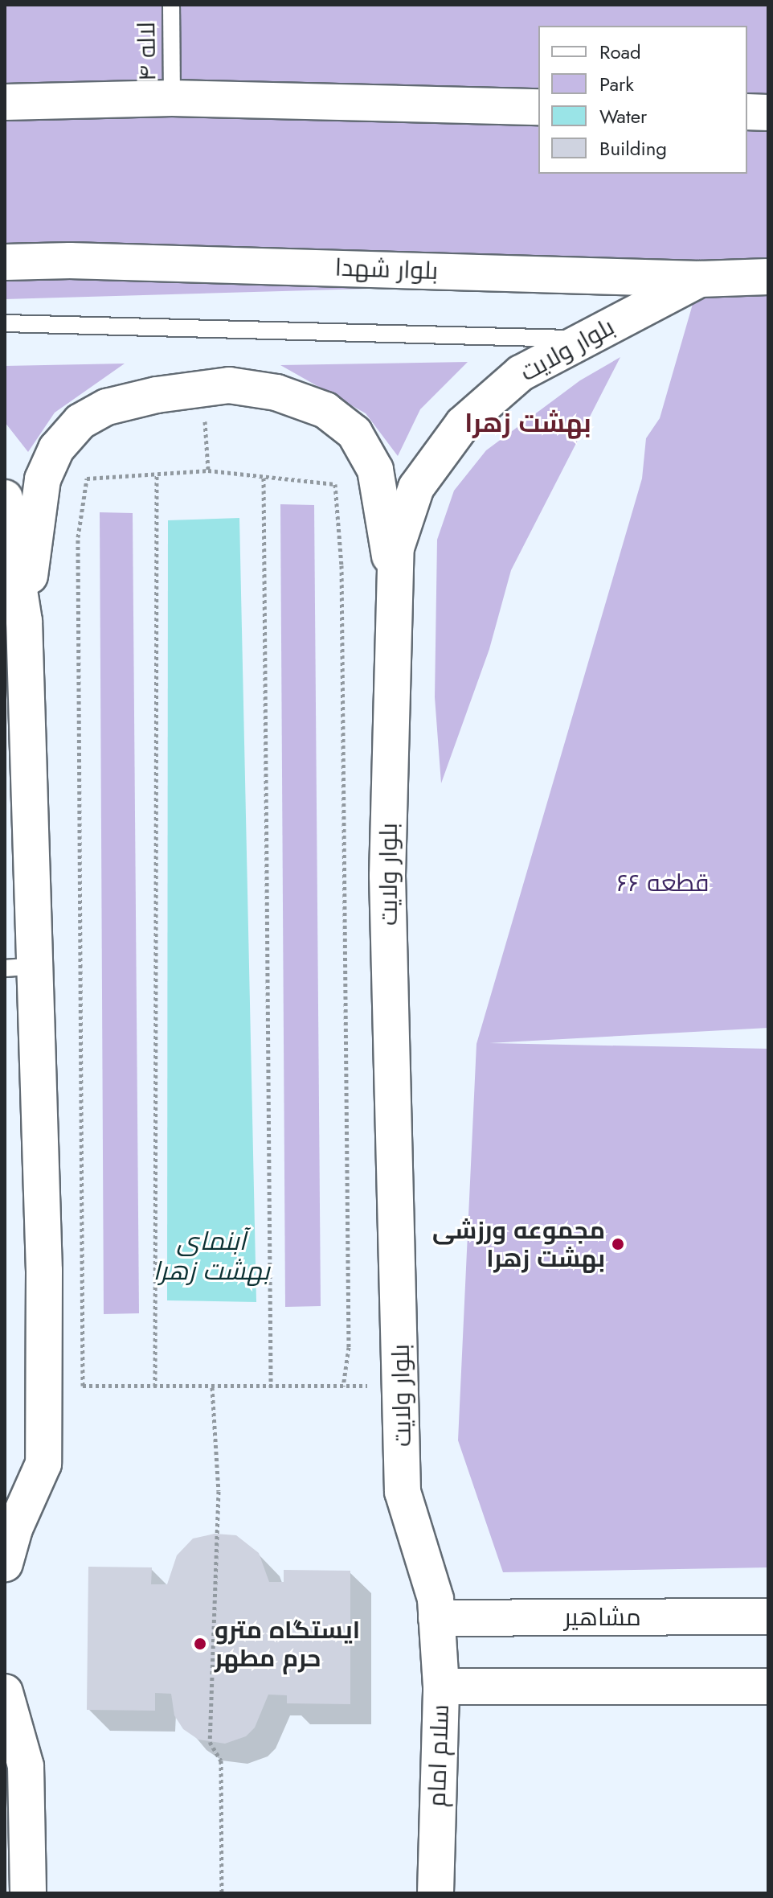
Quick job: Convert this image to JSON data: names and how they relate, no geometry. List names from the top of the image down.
{
  "streets": {
    "street": [
      "بلوار شهدا",
      "بلوار ولایت",
      "مشاهیر",
      "سلام امام"
    ],
    "lane": ["لاله ۴"]
  },
  "crossings": [
    ["بلوار شهدا", "بلوار ولایت"],
    ["بلوار ولایت", "مشاهیر"],
    ["بلوار ولایت", "سلام امام"],
    ["مشاهیر", "سلام امام"]
  ],
  "districts": ["بهشت زهرا"],
  "water": ["آبنمای بهشت زهرا"],
  "parks": ["قطعه ۶۶"],
  "places": ["مجموعه ورزشی بهشت زهرا", "ایستگاه مترو حرم مطهر"],
  "legend": [
    "Road",
    "Park",
    "Water",
    "Building"
  ]
}
